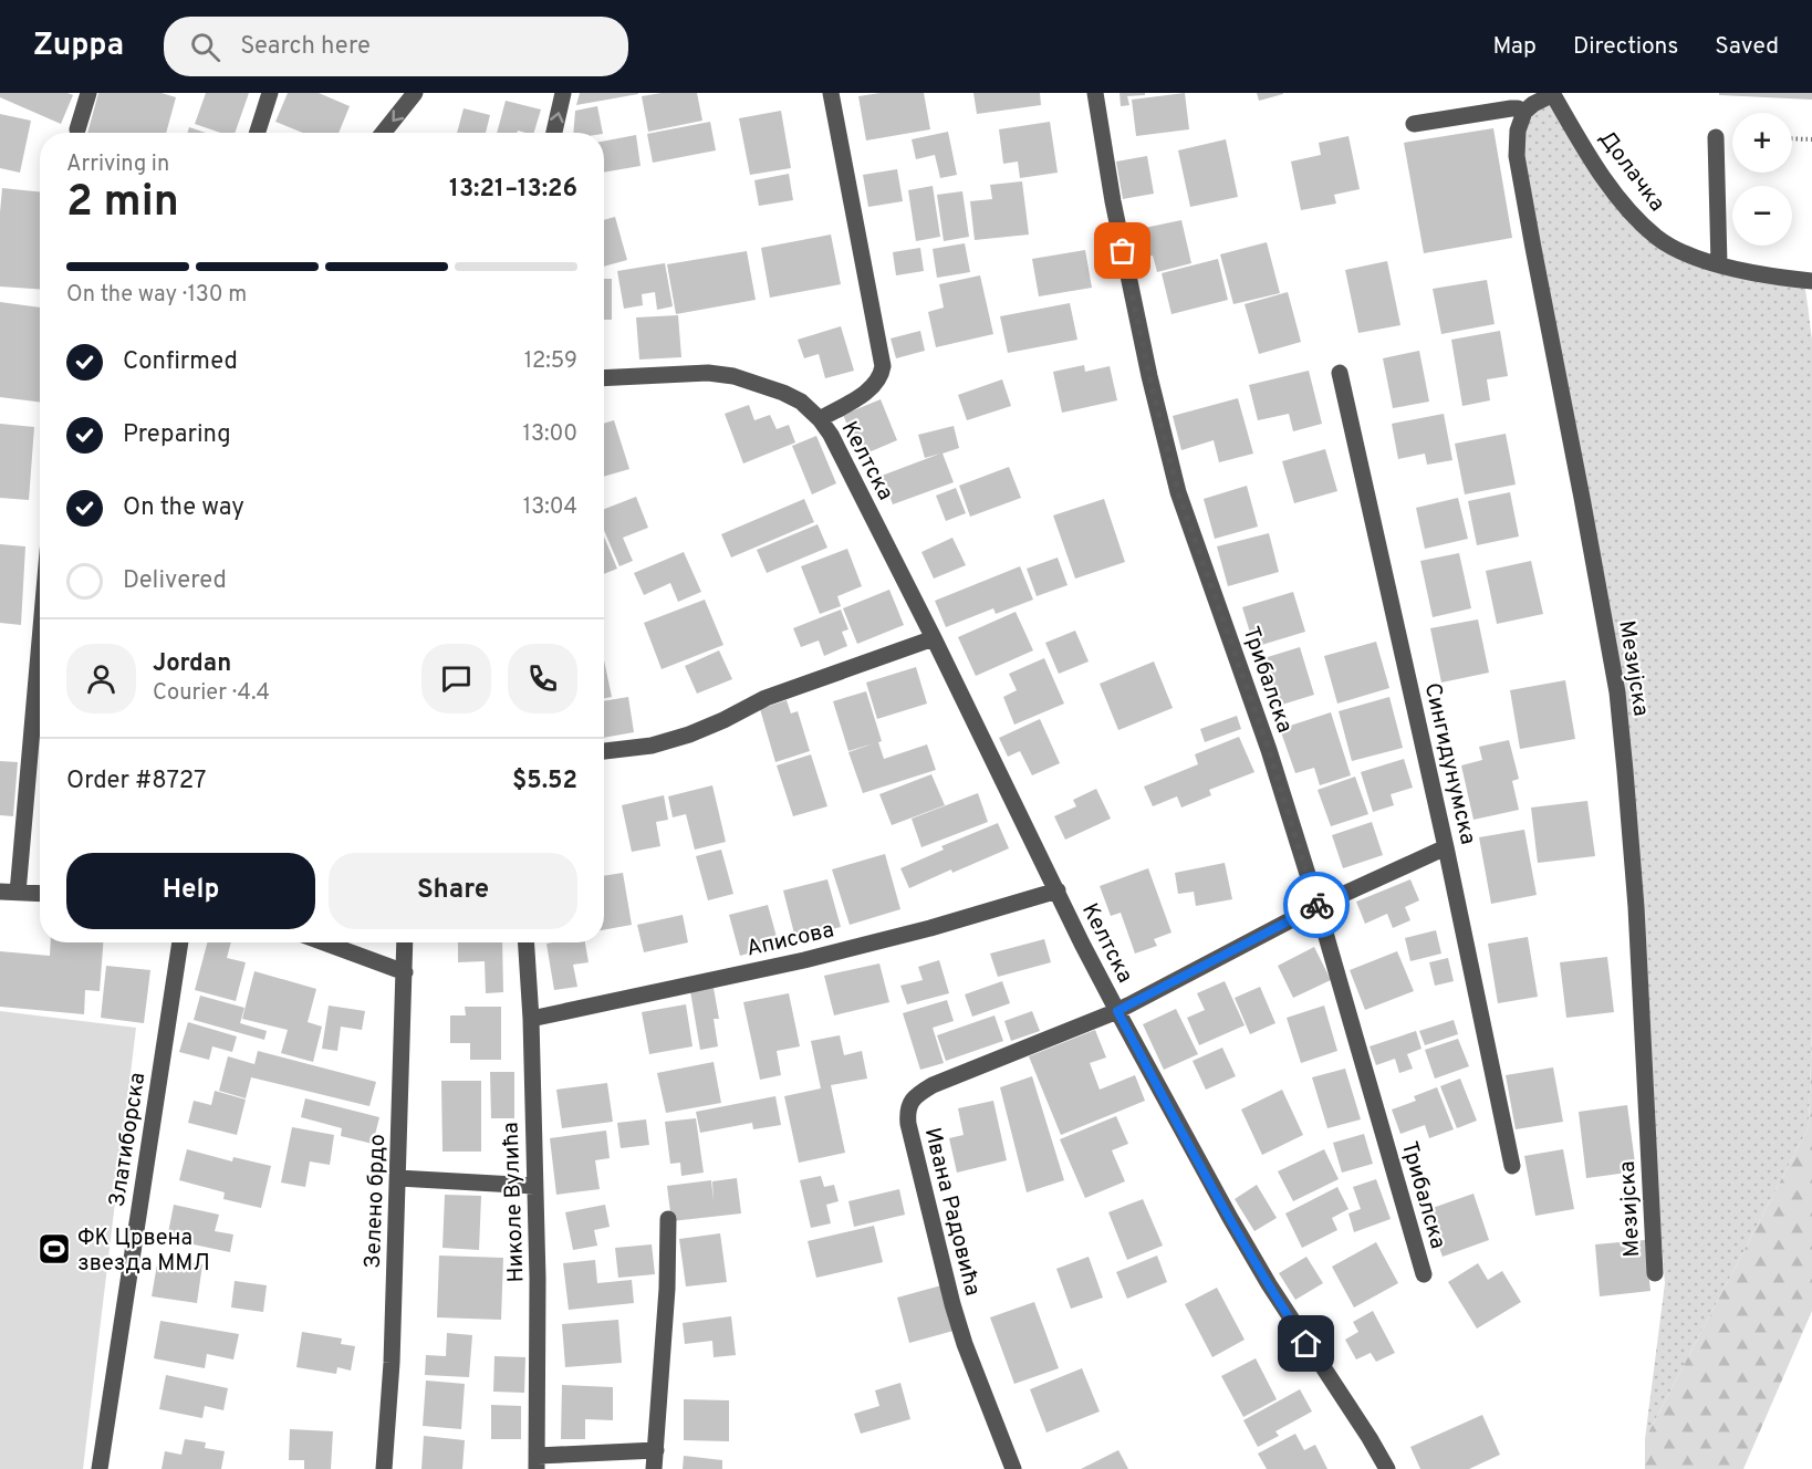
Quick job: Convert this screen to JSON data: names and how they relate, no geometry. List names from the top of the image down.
{
  "streets": {
    "street": [
      "Долачка",
      "Келтска",
      "Мезијска",
      "Трибалска",
      "Сингидунумска",
      "Аписова",
      "Златиборска",
      "Зелено брдо",
      "Николе Вулића",
      "Ивана Радовића"
    ]
  },
  "crossings": [
    ["Келтска", "Аписова"],
    ["Келтска", "Ивана Радовића"],
    ["Трибалска", "Ивана Радовића"],
    ["Сингидунумска", "Ивана Радовића"],
    ["Аписова", "Николе Вулића"]
  ],
  "places": {
    "sports": ["ФК Црвена звезда ММЛ"]
  },
  "page": {
    "header": "Zuppa",
    "search": "Search here",
    "nav": ["Map", "Directions", "Saved"],
    "map_buttons": ["+", "−"],
    "heading": ["2 min", "Arriving in", "13:21–13:26"],
    "panel": [
      "Jordan",
      "Courier · 4.4",
      "Order #8727",
      "$5.52"
    ],
    "bar": "On the way · 130 m",
    "list": [
      ["Confirmed", "12:59"],
      ["Preparing", "13:00"],
      ["On the way", "13:04"],
      "Delivered"
    ],
    "buttons": ["Help", "Share"]
  }
}
